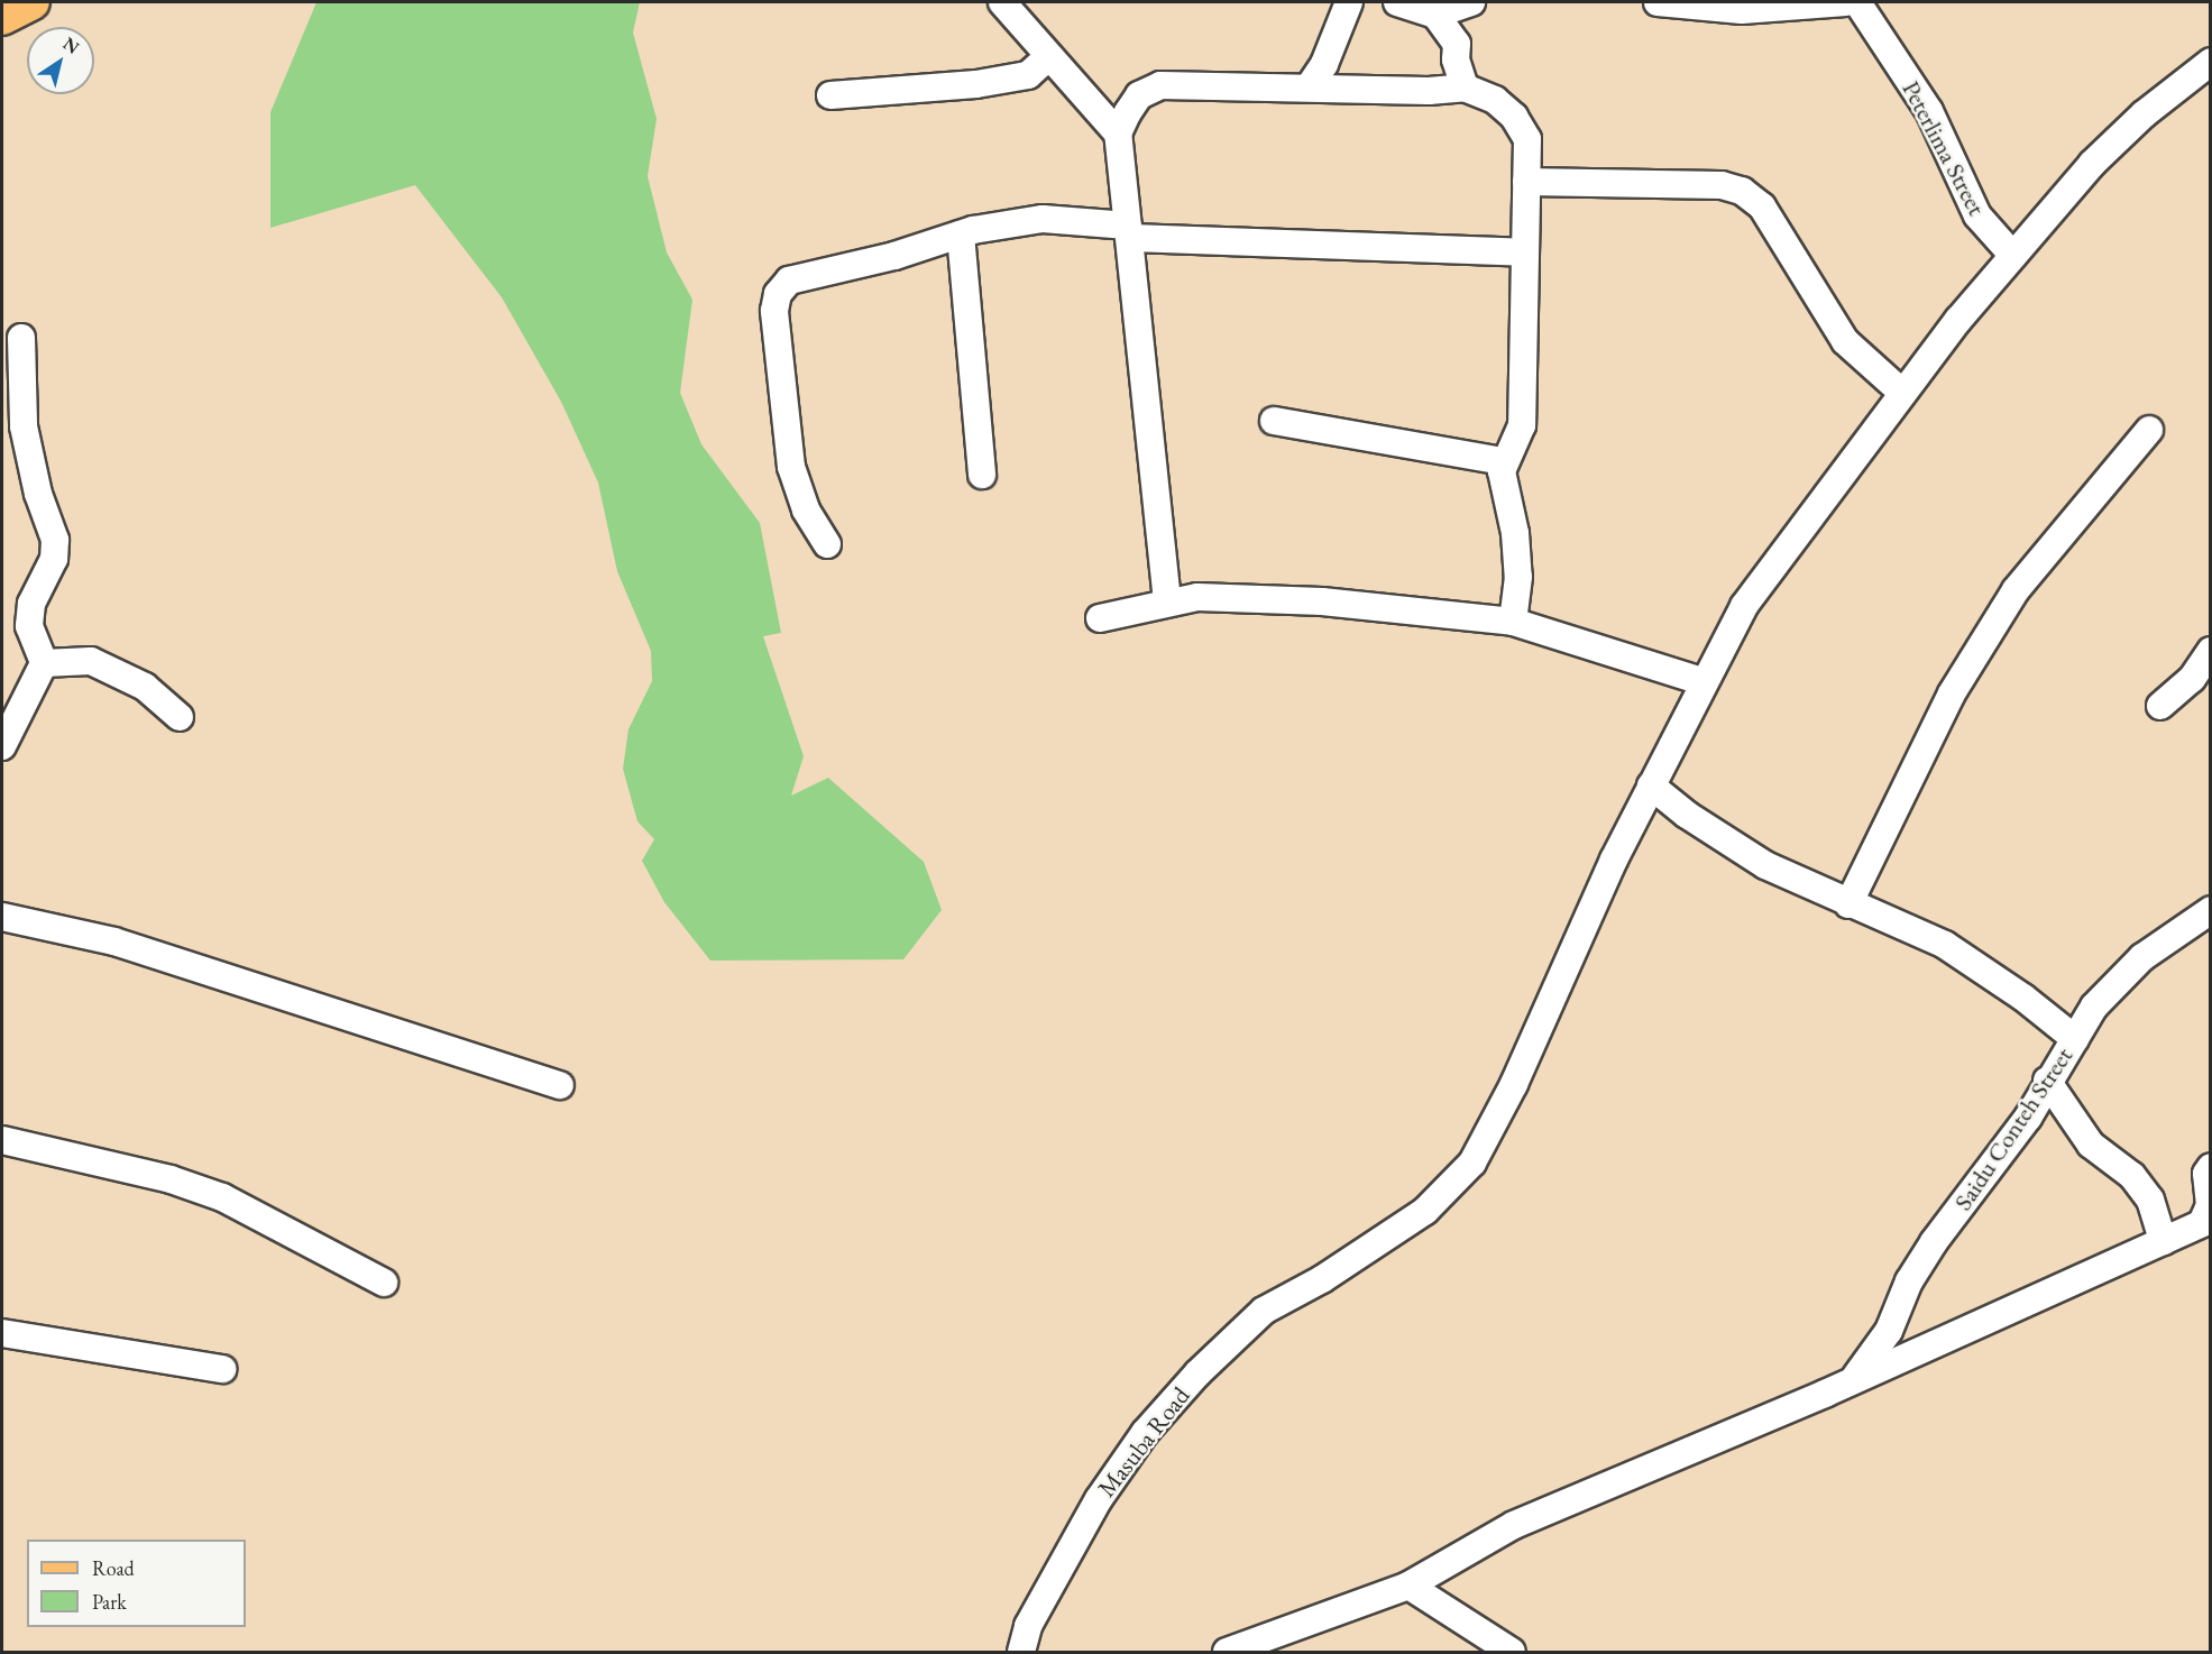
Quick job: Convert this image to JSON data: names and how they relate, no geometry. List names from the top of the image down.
{
  "streets": {
    "street": ["Peterlima Street", "Saidu Conteh Street", "Masuba Road"]
  },
  "crossings": [
    ["Peterlima Street", "Masuba Road"]
  ],
  "legend": ["Road", "Park"],
  "north": "top right"
}
